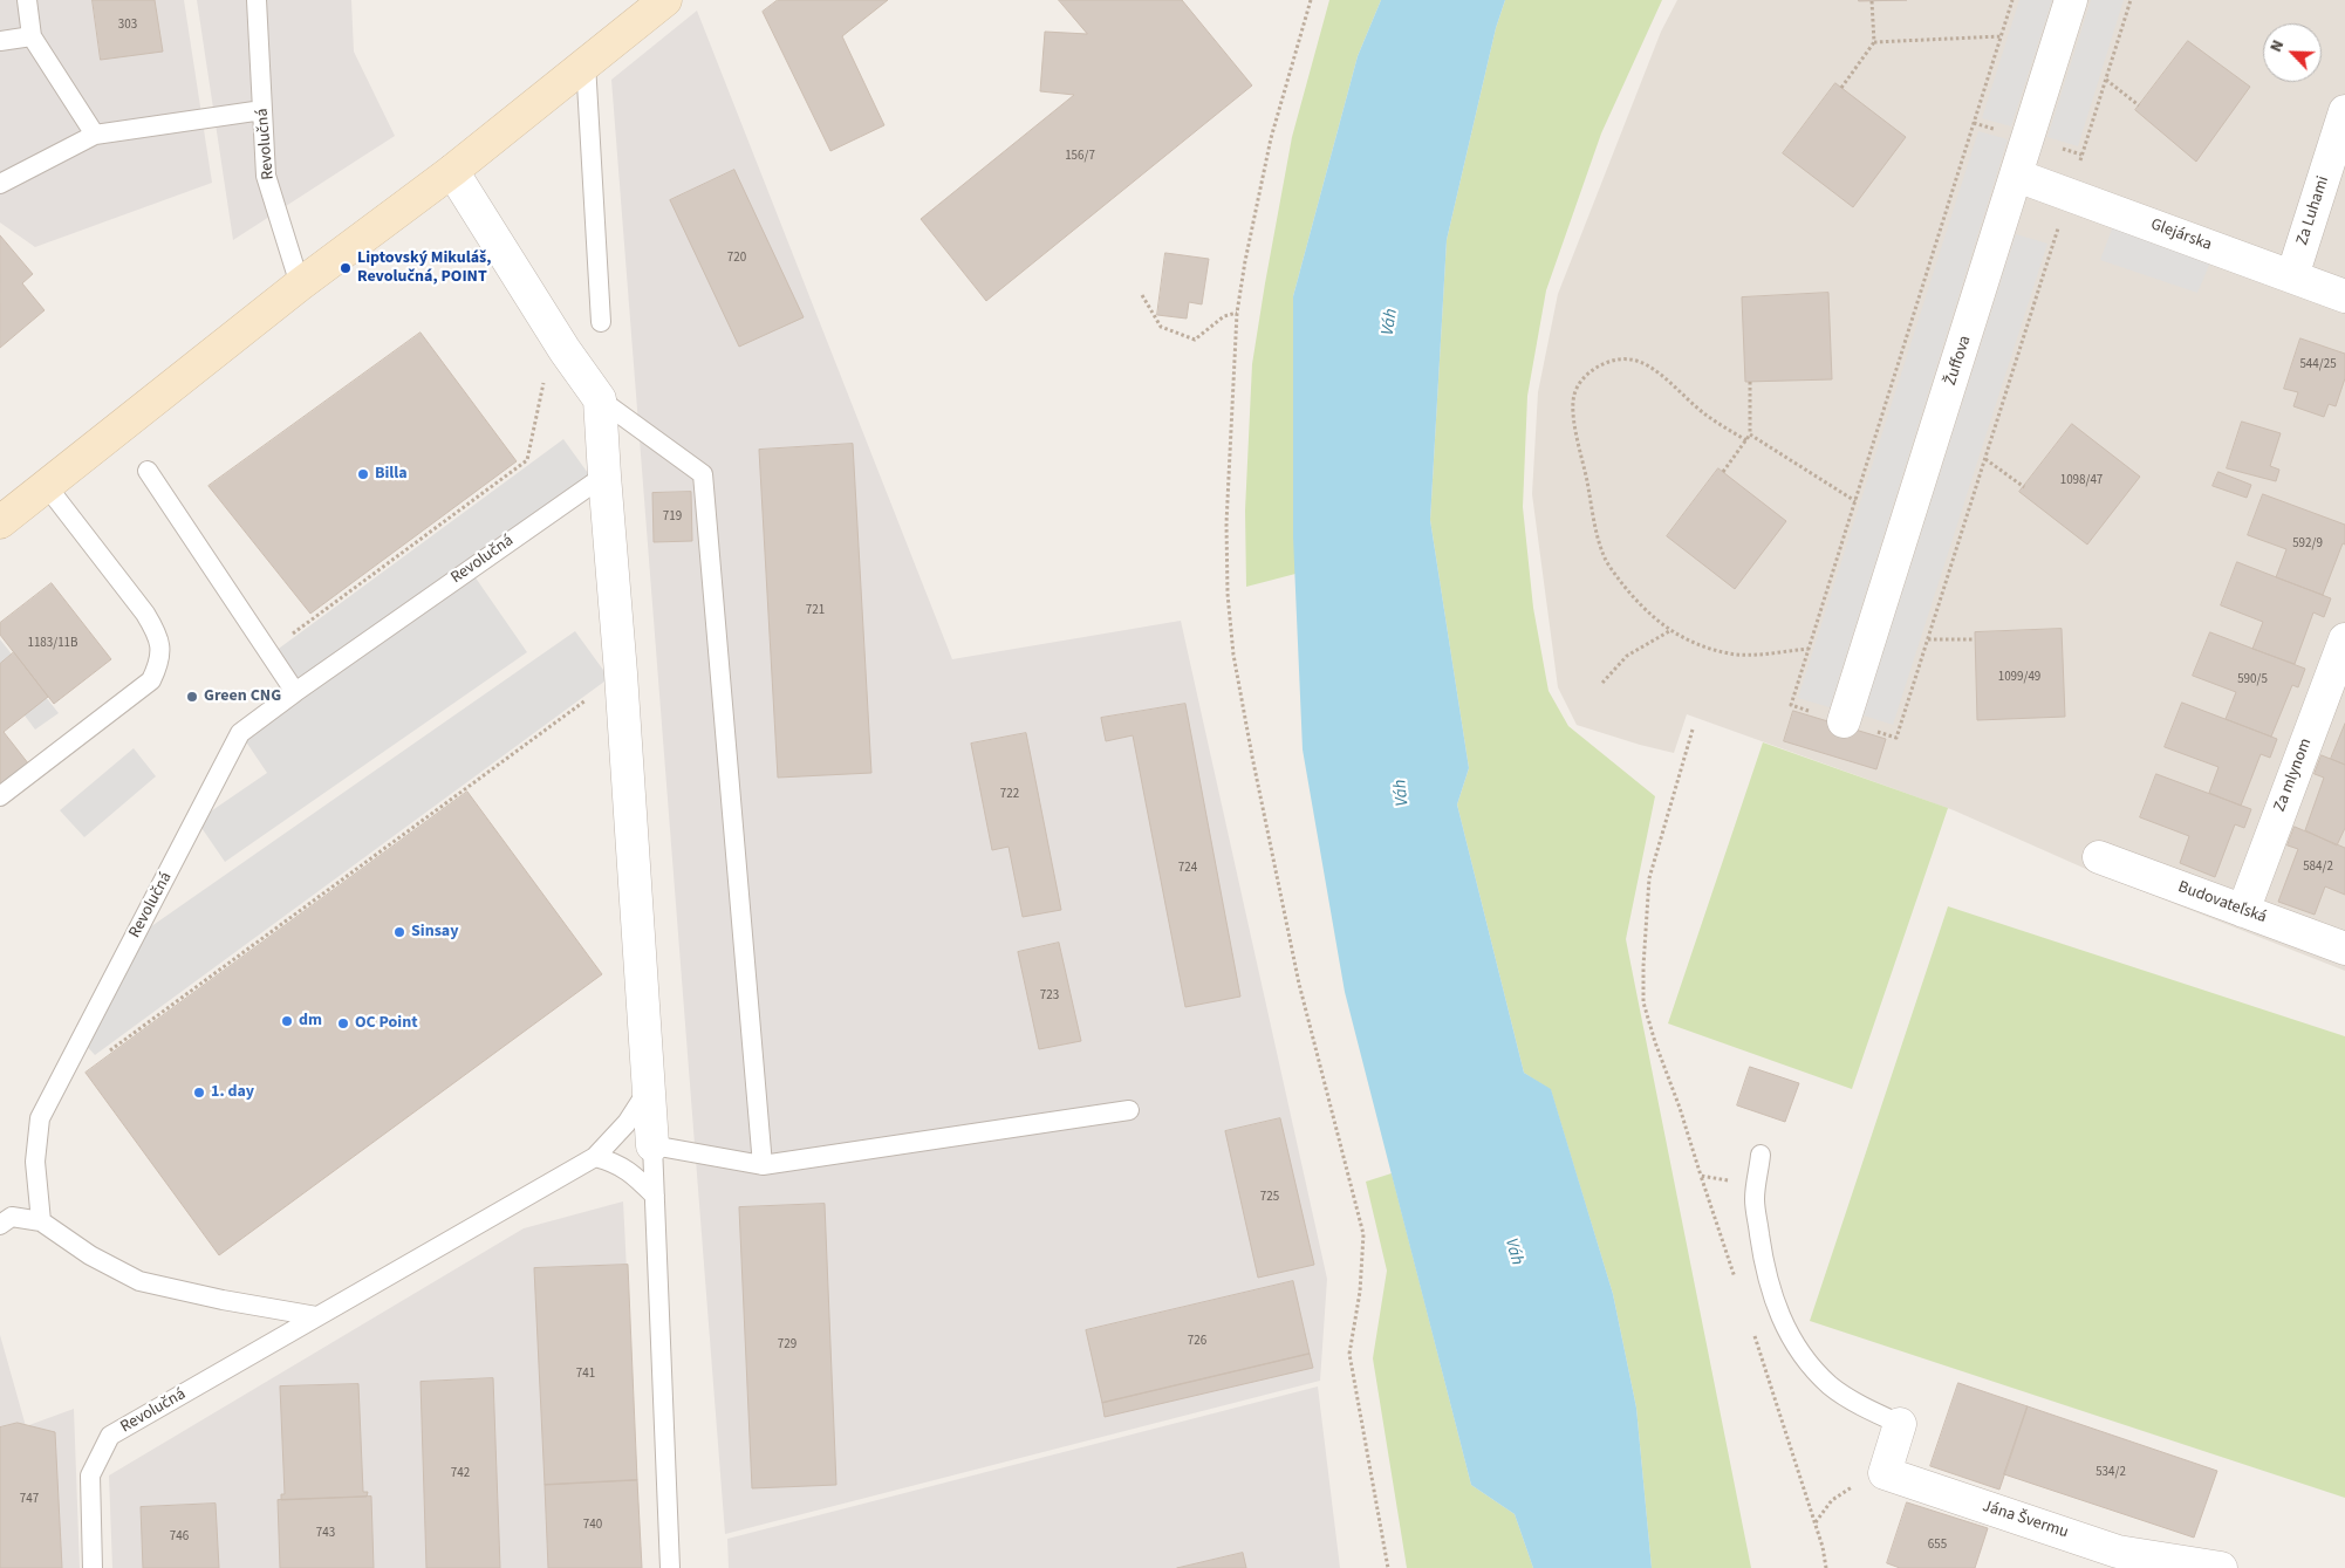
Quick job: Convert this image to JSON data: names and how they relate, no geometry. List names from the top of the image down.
{
  "streets": {
    "street": [
      "Za Luhami",
      "Glejárska",
      "Žuffova",
      "Za mlynom",
      "Budovateľská",
      "Jána Švermu"
    ],
    "lane": ["Revolučná"]
  },
  "crossings": [
    ["Za Luhami", "Glejárska"],
    ["Glejárska", "Žuffova"],
    ["Za mlynom", "Budovateľská"]
  ],
  "water": ["Váh"],
  "places": [
    "Liptovský Mikuláš, Revolučná, POINT",
    "Billa",
    "Green CNG",
    "Sinsay",
    "dm",
    "OC Point",
    "1. day"
  ],
  "house_numbers": [
    "303",
    "156/7",
    "720",
    "544/25",
    "1098/47",
    "719",
    "592/9",
    "721",
    "1183/11B",
    "1099/49",
    "590/5",
    "722",
    "584/2",
    "724",
    "723",
    "725",
    "726",
    "729",
    "741",
    "534/2",
    "742",
    "747",
    "740",
    "743",
    "746",
    "655"
  ],
  "north": "top left"
}
